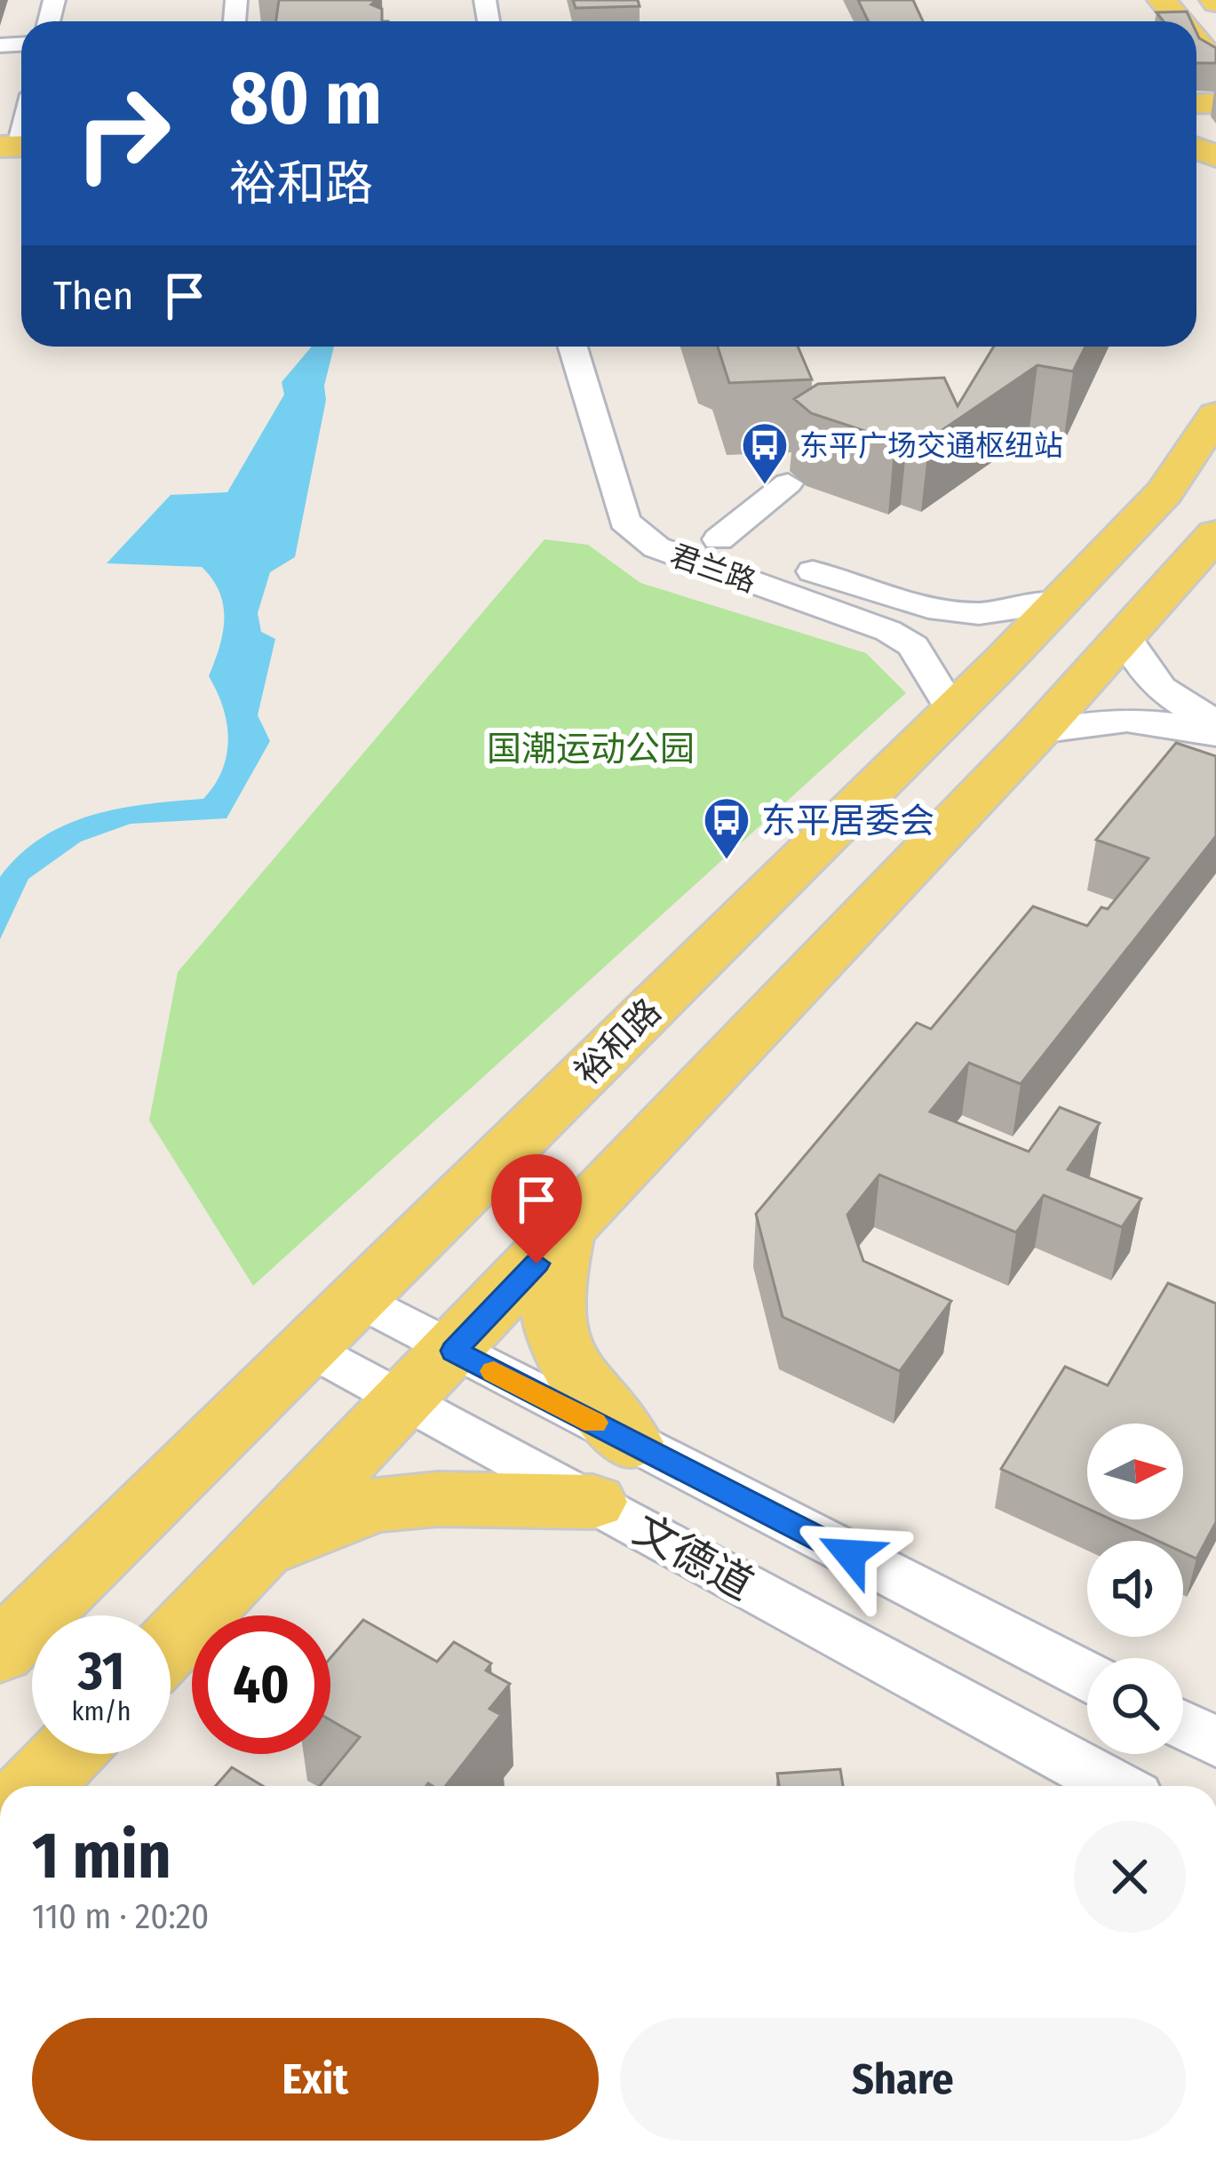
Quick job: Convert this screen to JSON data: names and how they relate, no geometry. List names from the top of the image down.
{
  "streets": {
    "main road": ["裕和路"],
    "street": ["君兰路", "文德道"]
  },
  "crossings": [
    ["君兰路", "裕和路"],
    ["裕和路", "文德道"]
  ],
  "parks": ["国潮运动公园"],
  "places": {
    "bus stop": ["东平广场交通枢纽站", "东平居委会"]
  },
  "north": "right",
  "page": {
    "turn": ["80 m", "裕和路"],
    "then": "Then",
    "speed": "31 km/h",
    "limit": "40",
    "heading": ["1 min", "110 m · 20:20"],
    "buttons": ["Exit", "Share"]
  }
}
